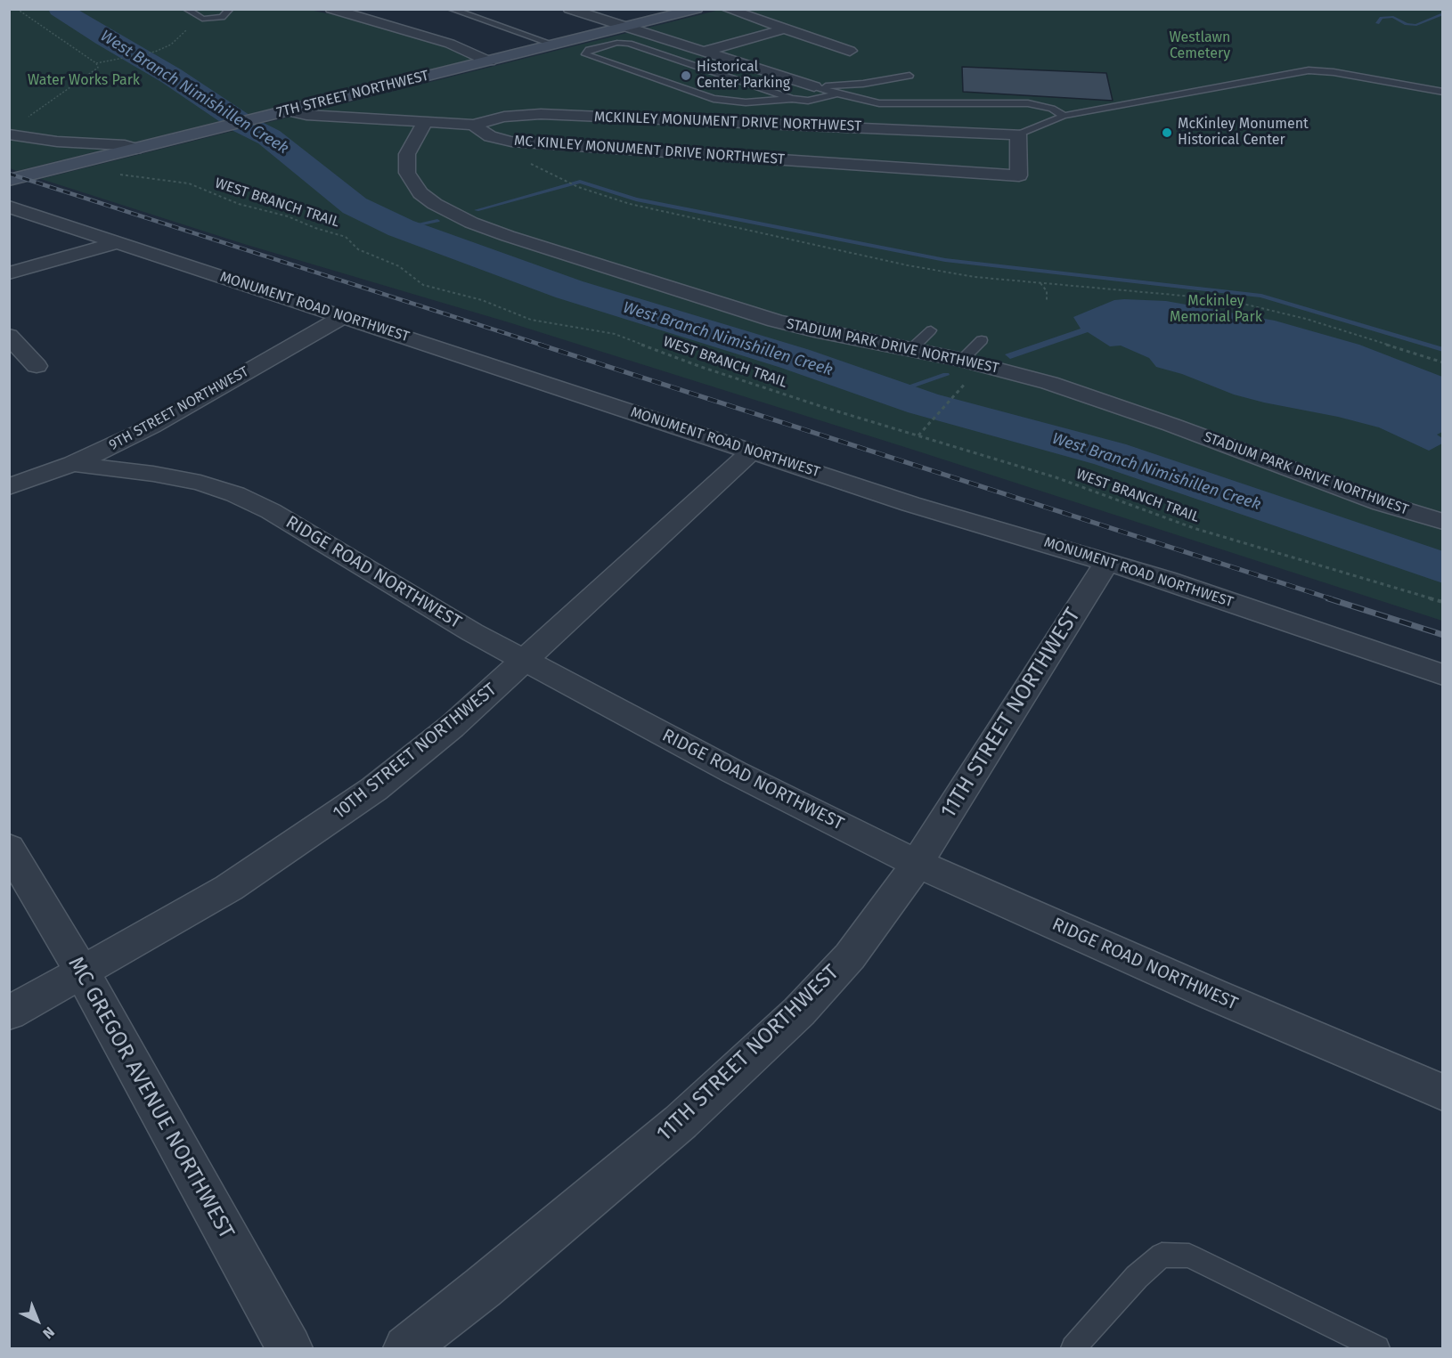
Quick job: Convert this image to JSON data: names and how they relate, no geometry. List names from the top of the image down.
{
  "streets": {
    "street": [
      "7TH STREET NORTHWEST",
      "MCKINLEY MONUMENT DRIVE NORTHWEST",
      "MC KINLEY MONUMENT DRIVE NORTHWEST",
      "MONUMENT ROAD NORTHWEST",
      "STADIUM PARK DRIVE NORTHWEST",
      "9TH STREET NORTHWEST",
      "RIDGE ROAD NORTHWEST",
      "11TH STREET NORTHWEST",
      "10TH STREET NORTHWEST",
      "MC GREGOR AVENUE NORTHWEST"
    ],
    "path": ["WEST BRANCH TRAIL"]
  },
  "crossings": [
    ["7TH STREET NORTHWEST", "MC KINLEY MONUMENT DRIVE NORTHWEST"],
    ["7TH STREET NORTHWEST", "WEST BRANCH TRAIL"],
    ["MCKINLEY MONUMENT DRIVE NORTHWEST", "MC KINLEY MONUMENT DRIVE NORTHWEST"],
    ["MC KINLEY MONUMENT DRIVE NORTHWEST", "STADIUM PARK DRIVE NORTHWEST"],
    ["MONUMENT ROAD NORTHWEST", "9TH STREET NORTHWEST"],
    ["MONUMENT ROAD NORTHWEST", "11TH STREET NORTHWEST"],
    ["MONUMENT ROAD NORTHWEST", "10TH STREET NORTHWEST"],
    ["9TH STREET NORTHWEST", "RIDGE ROAD NORTHWEST"],
    ["RIDGE ROAD NORTHWEST", "11TH STREET NORTHWEST"],
    ["RIDGE ROAD NORTHWEST", "10TH STREET NORTHWEST"],
    ["10TH STREET NORTHWEST", "MC GREGOR AVENUE NORTHWEST"]
  ],
  "water": ["West Branch Nimishillen Creek"],
  "parks": ["Westlawn Cemetery", "Water Works Park", "Mckinley Memorial Park"],
  "places": ["Historical Center Parking", "McKinley Monument Historical Center"],
  "north": "bottom right"
}
